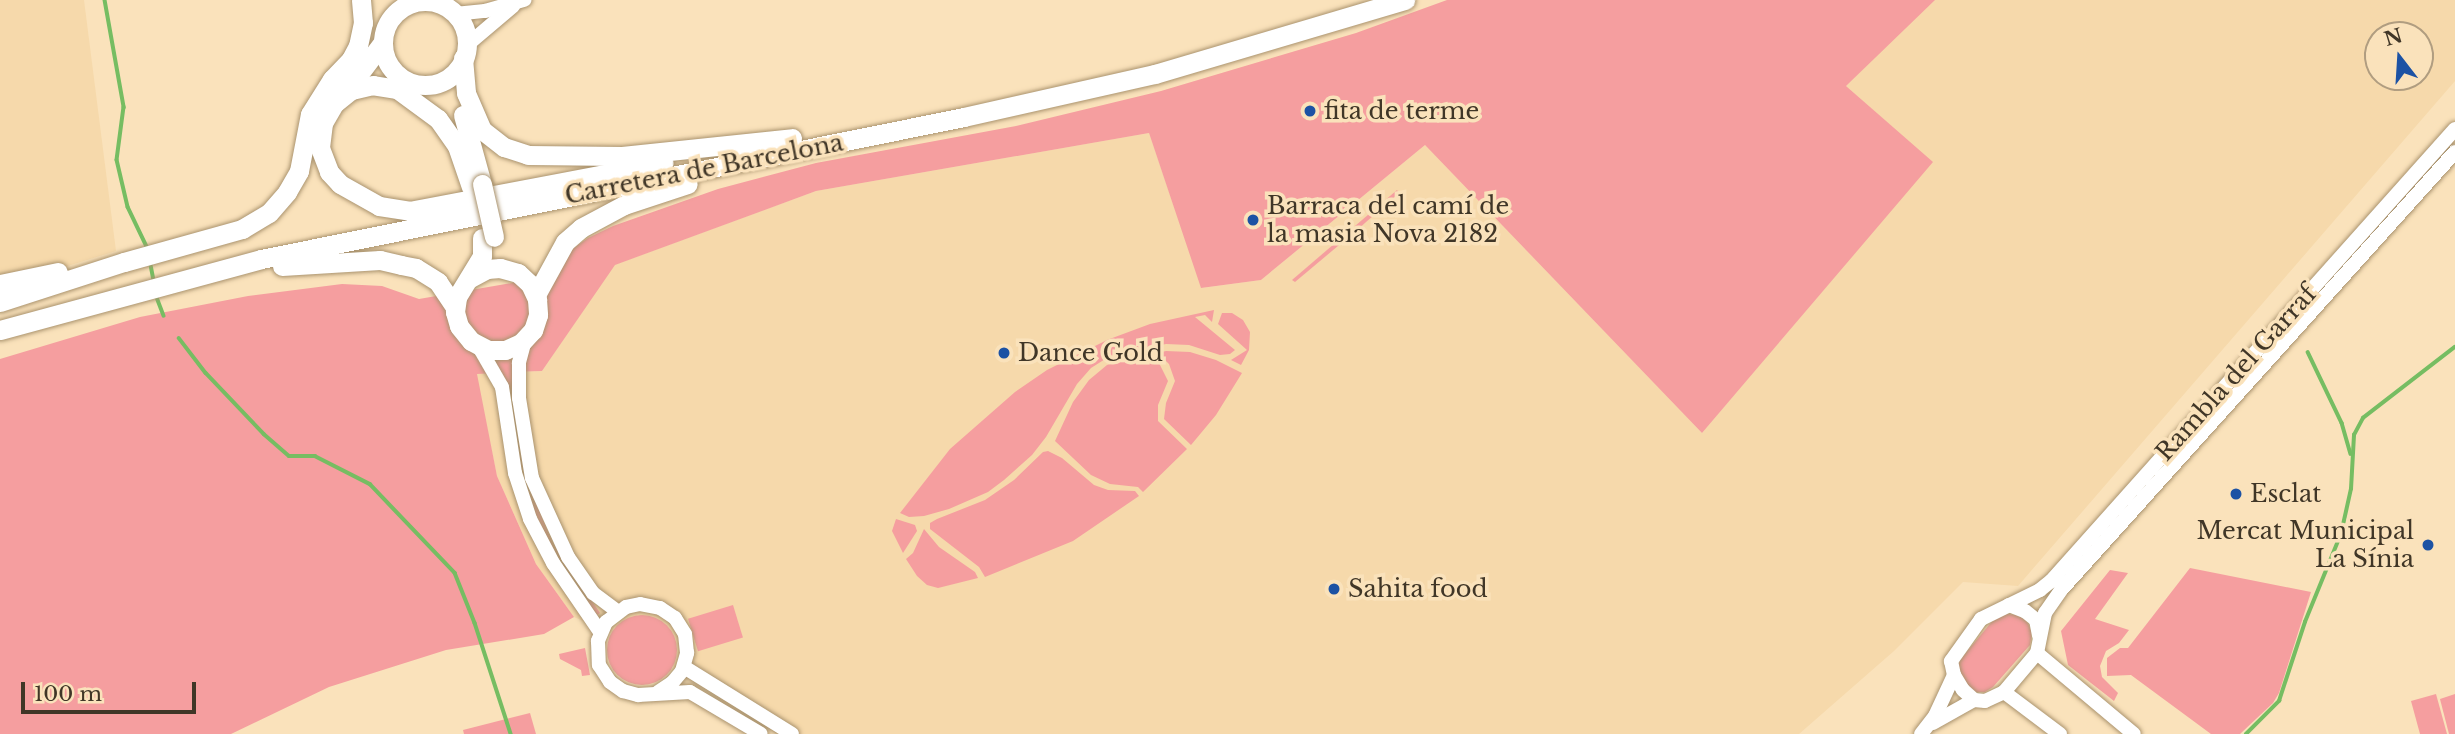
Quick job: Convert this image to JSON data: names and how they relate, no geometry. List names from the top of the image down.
{
  "streets": {
    "highway": ["Carretera de Barcelona"],
    "street": ["Rambla del Garraf"]
  },
  "places": [
    "fita de terme",
    "Barraca del camí de la masia Nova 2182",
    "Dance Gold",
    "Esclat",
    "Mercat Municipal La Sínia",
    "Sahita food"
  ],
  "scale_bar": "100 m",
  "north": "top"
}
